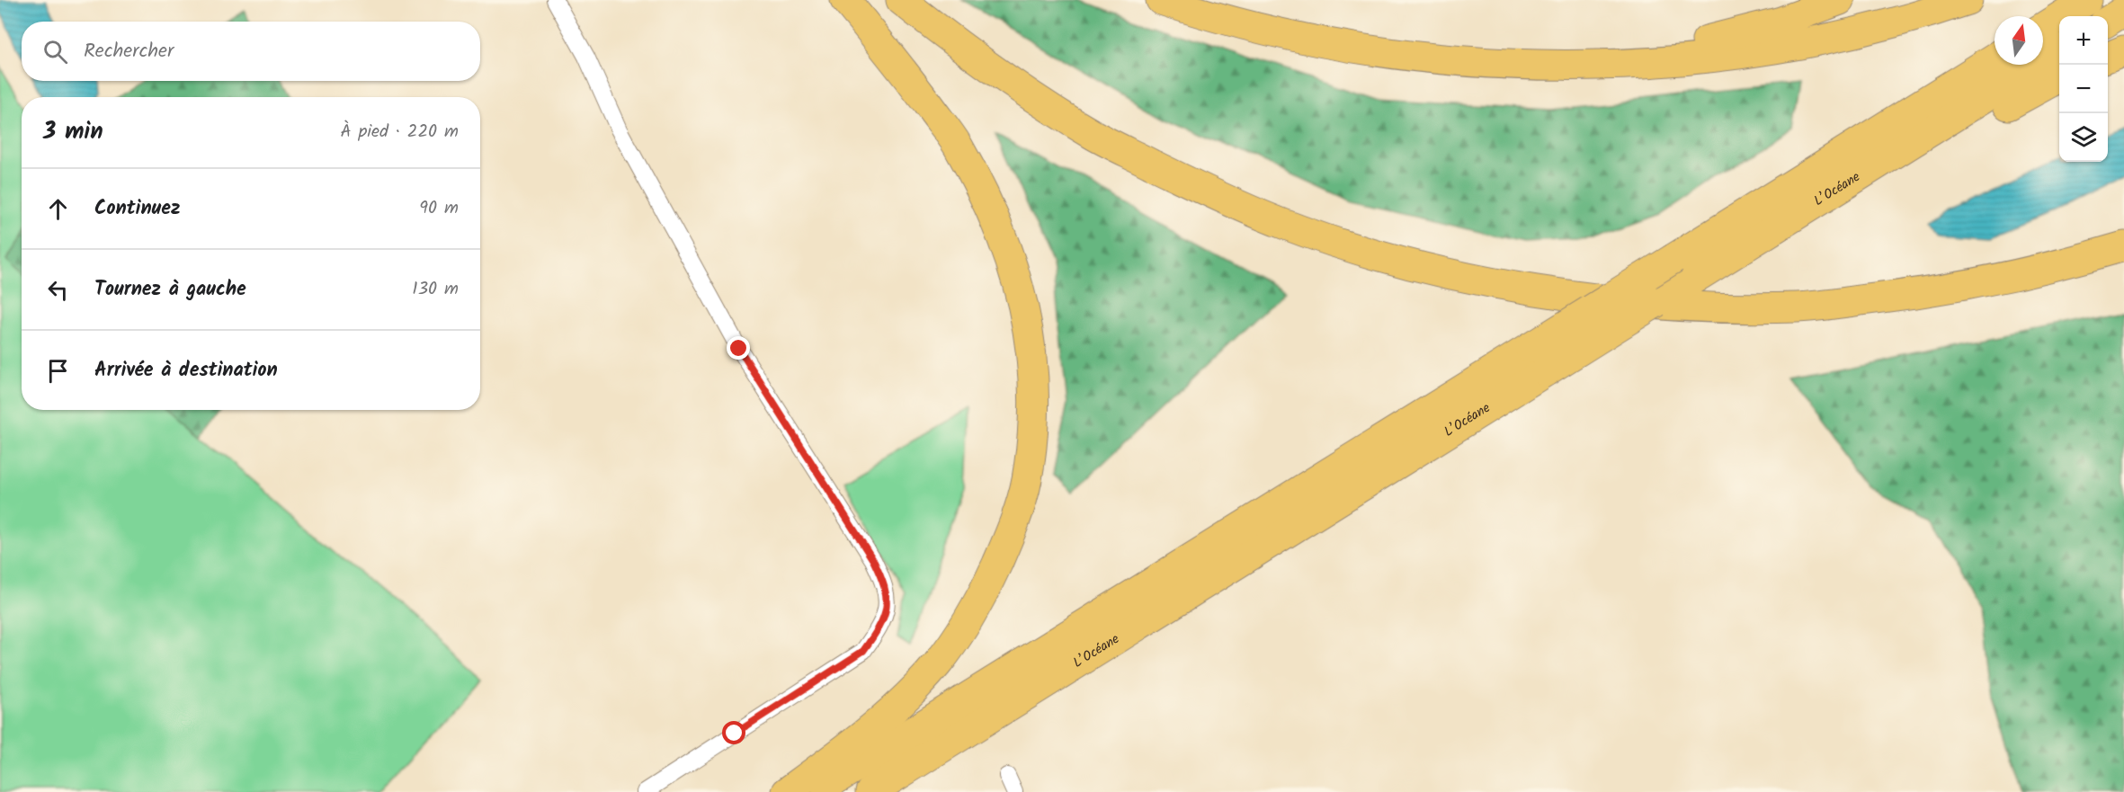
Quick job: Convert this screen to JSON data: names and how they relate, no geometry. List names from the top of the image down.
{
  "streets": {
    "highway": ["L’Océane"]
  },
  "north": "top",
  "page": {
    "map_buttons": ["+", "−"],
    "search": "Rechercher",
    "heading": ["3 min", "À pied · 220 m"],
    "list": [
      ["Continuez", "90 m"],
      ["Tournez à gauche", "130 m"],
      "Arrivée à destination"
    ]
  }
}
